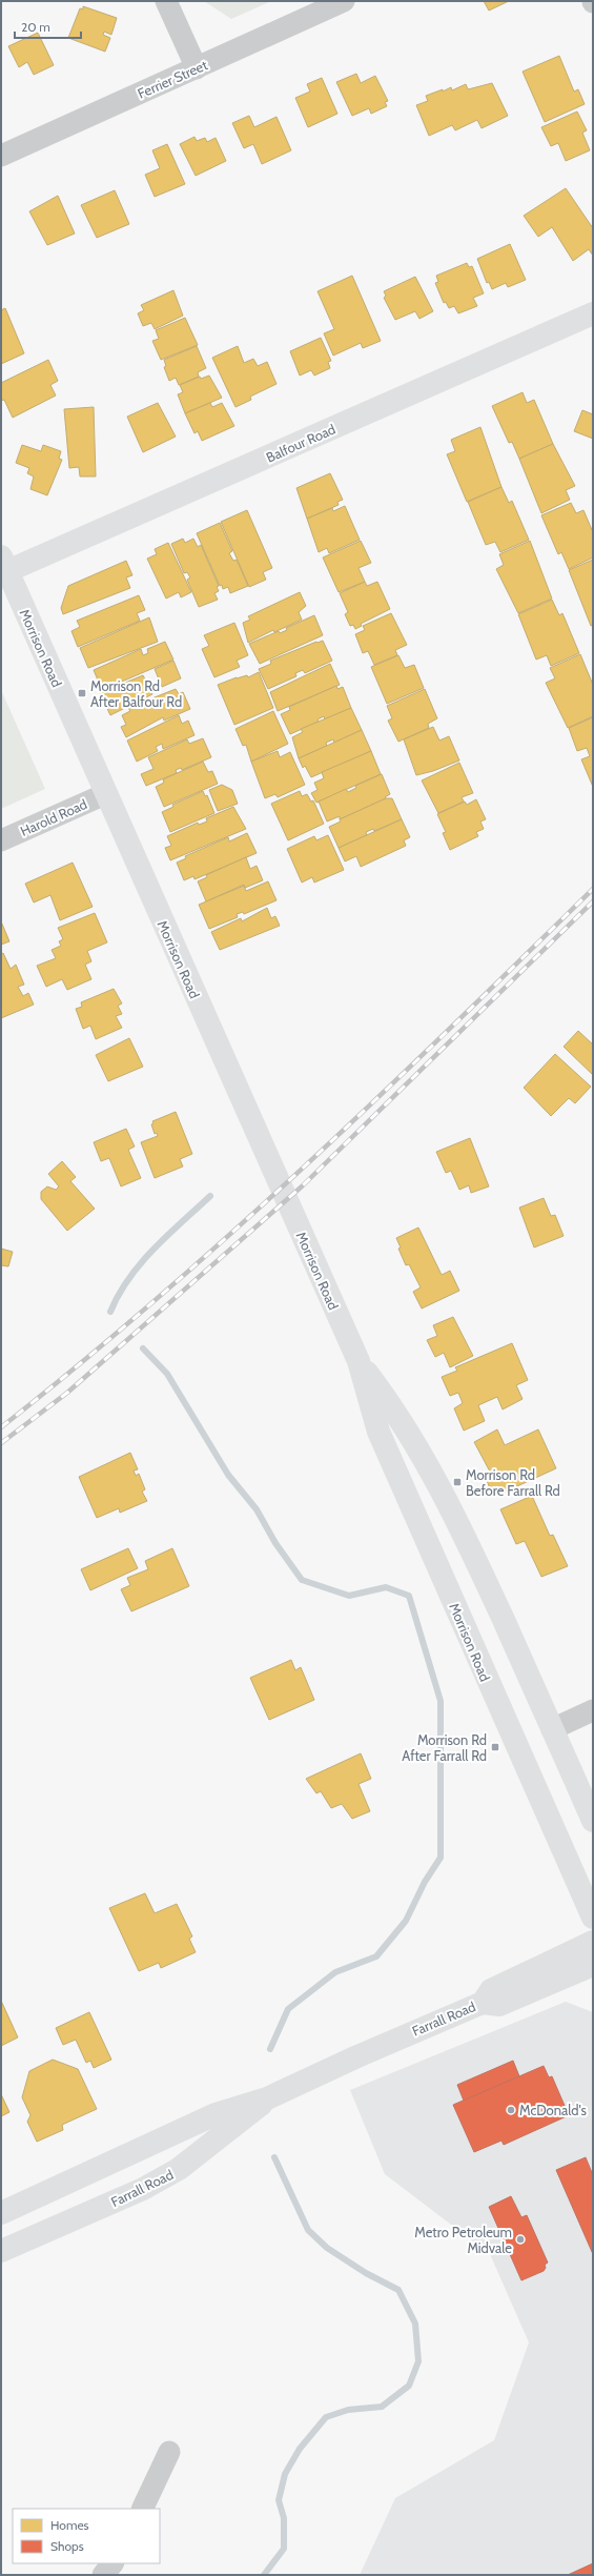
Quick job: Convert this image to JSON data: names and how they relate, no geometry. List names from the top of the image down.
{
  "streets": {
    "main road": ["Balfour Road", "Morrison Road", "Farrall Road"],
    "street": ["Ferrier Street", "Harold Road"]
  },
  "crossings": [
    ["Balfour Road", "Morrison Road"],
    ["Morrison Road", "Harold Road"]
  ],
  "places": {
    "transit": ["Morrison Rd After Balfour Rd", "Morrison Rd Before Farrall Rd", "Morrison Rd After Farrall Rd"],
    "other": ["McDonald's", "Metro Petroleum Midvale"]
  },
  "legend": ["Homes", "Shops"],
  "scale_bar": "20 m"
}
